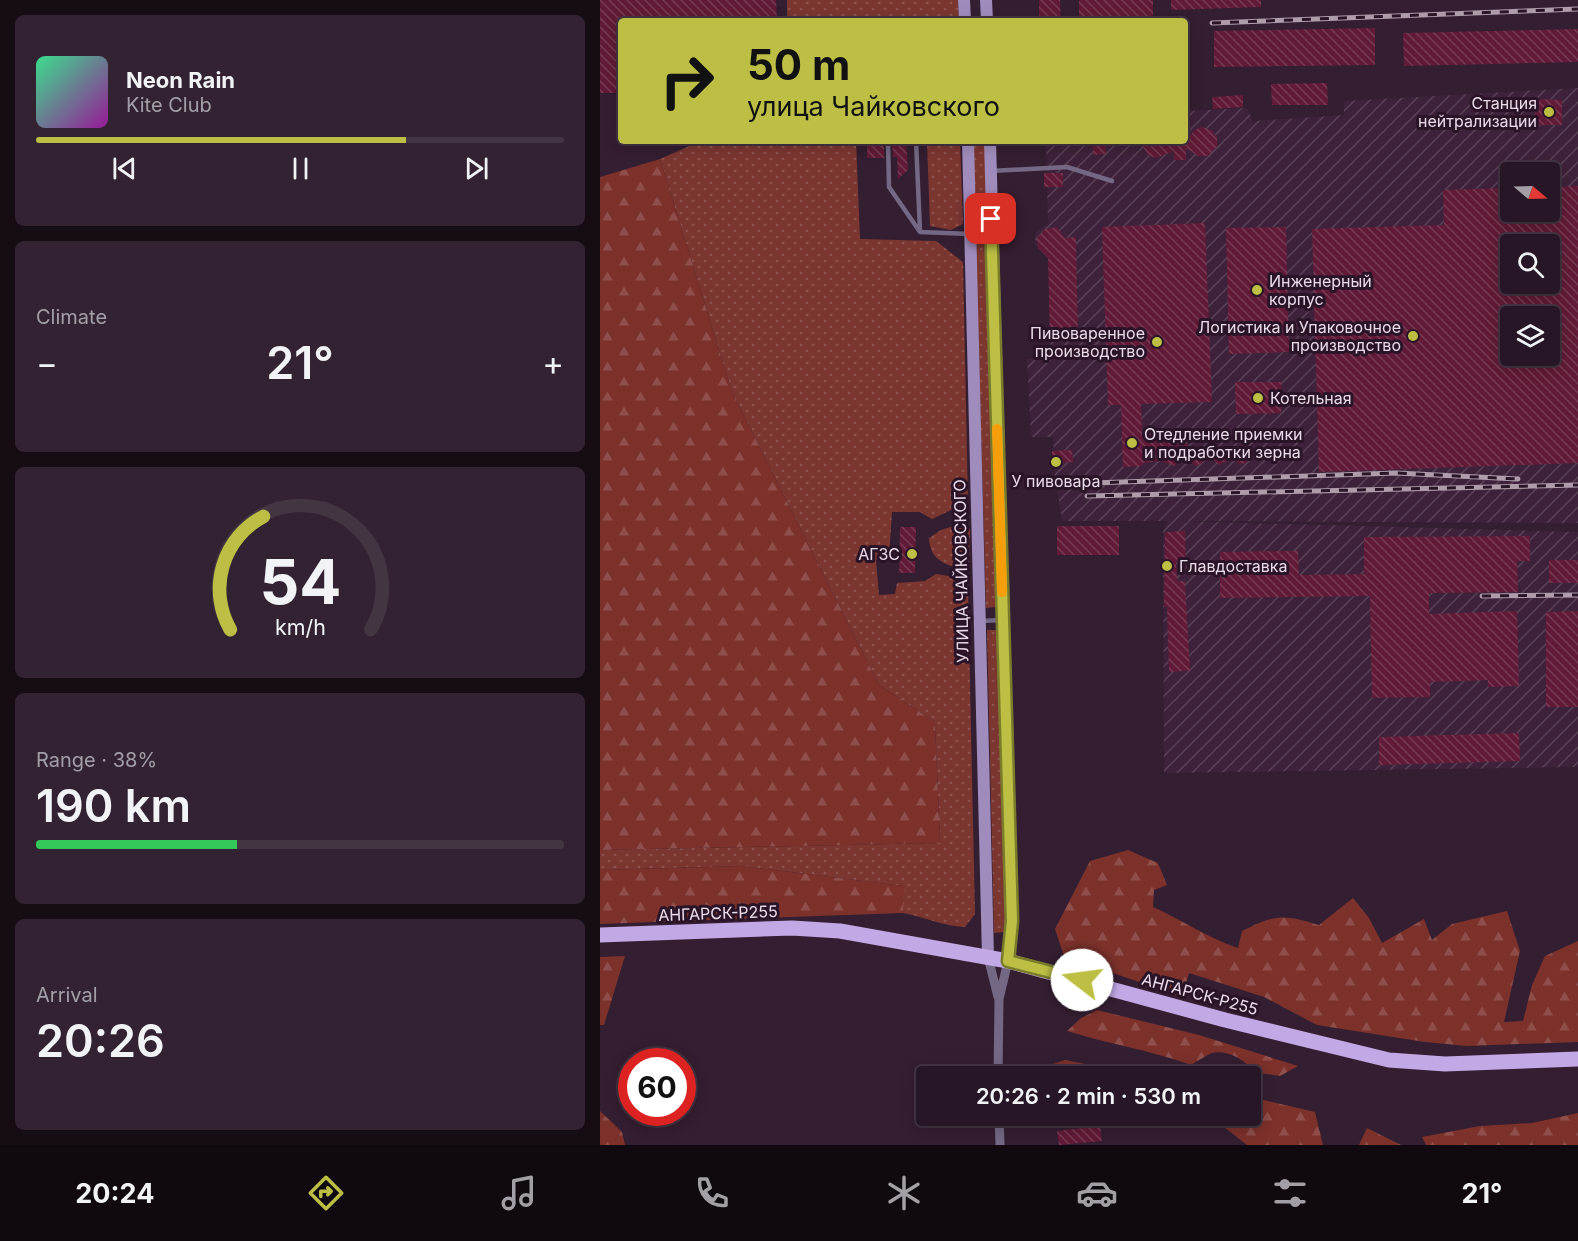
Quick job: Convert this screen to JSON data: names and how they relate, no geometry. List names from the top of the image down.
{
  "streets": {
    "main road": ["УЛИЦА ЧАЙКОВСКОГО", "АНГАРСК-Р255"]
  },
  "crossings": [
    ["УЛИЦА ЧАЙКОВСКОГО", "АНГАРСК-Р255"]
  ],
  "places": [
    "Станция нейтрализации",
    "Инженерный корпус",
    "Логистика и Упаковочное производство",
    "Пивоваренное производство",
    "Котельная",
    "Отедление приемки и подработки зерна",
    "У пивовара",
    "АГЗС",
    "Главдоставка"
  ],
  "north": "right",
  "page": {
    "turn": ["50 m", "улица Чайковского"],
    "song": ["Neon Rain", "Kite Club"],
    "tile": [
      "Climate",
      ["Range · 38%", "190 km"],
      ["Arrival", "20:26"]
    ],
    "heat": ["−", "21°", "+"],
    "limit": "60",
    "trip": "20:26 · 2 min · 530 m",
    "tabs": ["20:24", "21°"],
    "gauge": ["54", "km/h"]
  }
}
